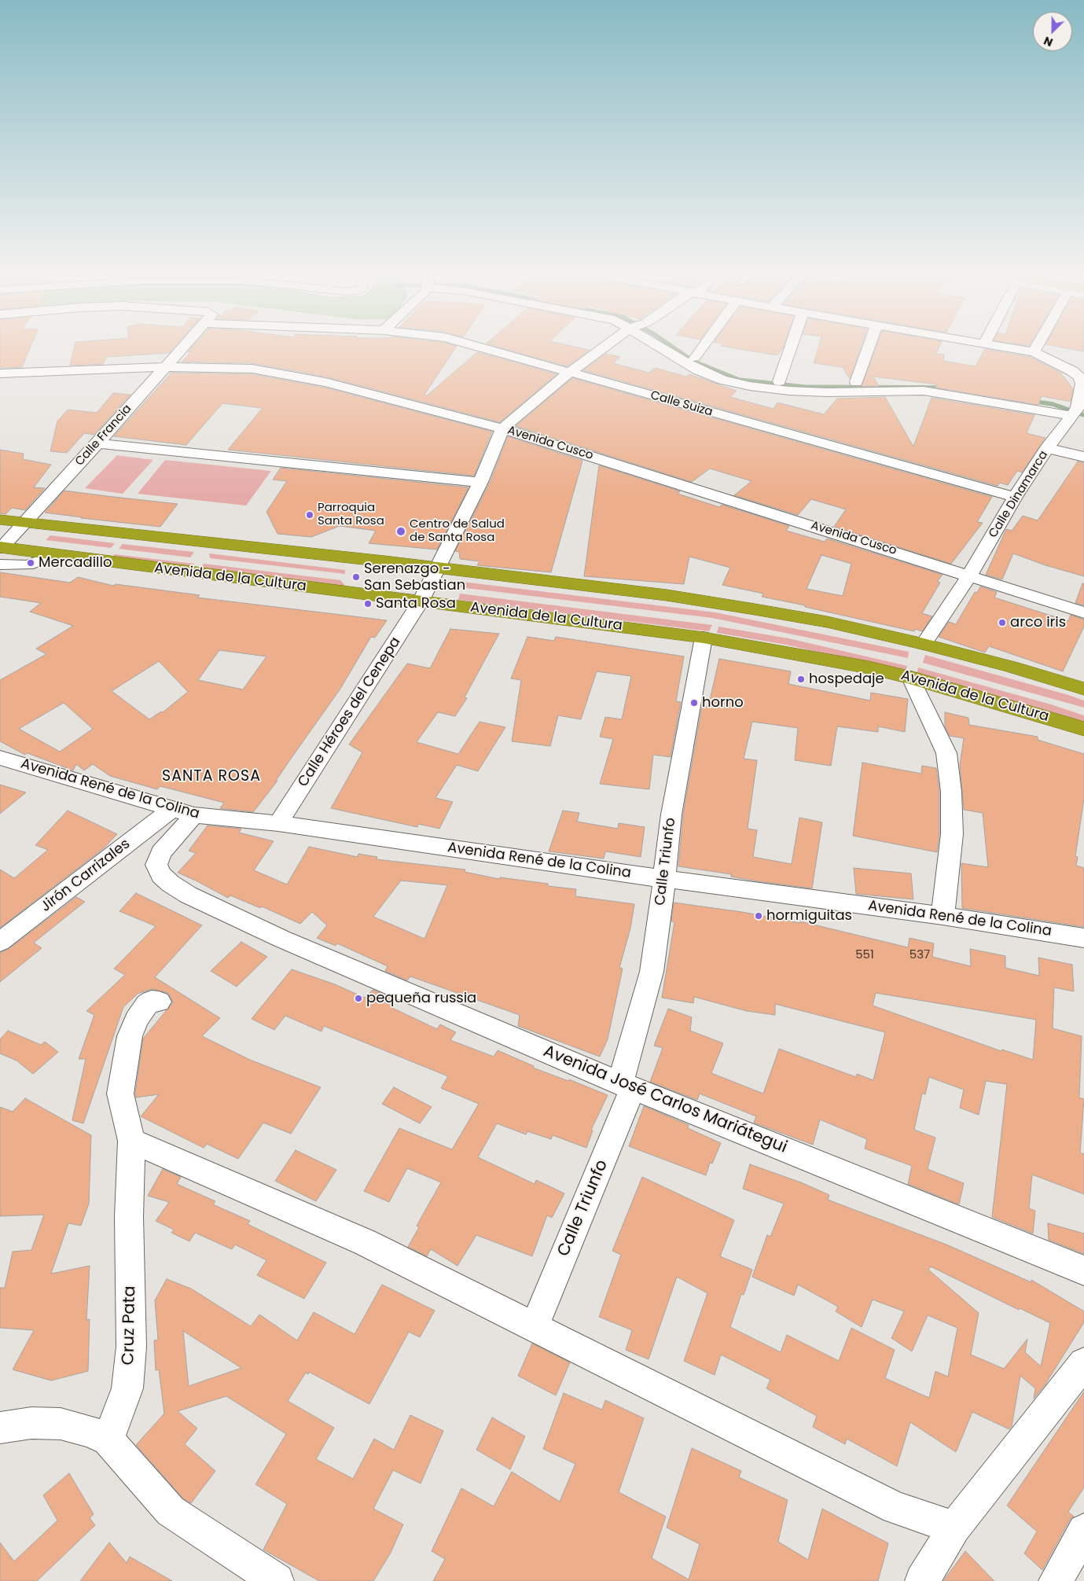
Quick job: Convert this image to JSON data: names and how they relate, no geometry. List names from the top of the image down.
{
  "streets": {
    "highway": ["Avenida de la Cultura"],
    "street": [
      "Calle Suiza",
      "Calle Francia",
      "Avenida Cusco",
      "Calle Dinamarca",
      "Calle Héroes del Cenepa",
      "Avenida René de la Colina",
      "Calle Triunfo",
      "Jirón Carrizales",
      "Avenida José Carlos Mariátegui",
      "Cruz Pata"
    ]
  },
  "crossings": [
    ["Calle Suiza", "Calle Dinamarca"],
    ["Calle Francia", "Avenida Cusco"],
    ["Calle Francia", "Avenida de la Cultura"],
    ["Avenida Cusco", "Calle Dinamarca"],
    ["Avenida Cusco", "Calle Héroes del Cenepa"],
    ["Avenida de la Cultura", "Calle Héroes del Cenepa"],
    ["Avenida de la Cultura", "Calle Triunfo"],
    ["Calle Héroes del Cenepa", "Avenida René de la Colina"],
    ["Avenida René de la Colina", "Calle Triunfo"],
    ["Avenida René de la Colina", "Jirón Carrizales"],
    ["Avenida René de la Colina", "Avenida José Carlos Mariátegui"],
    ["Calle Triunfo", "Avenida José Carlos Mariátegui"]
  ],
  "districts": ["SANTA ROSA"],
  "places": [
    "Parroquia Santa Rosa",
    "Centro de Salud de Santa Rosa",
    "Mercadillo",
    "Serenazgo - San Sebastian",
    "Santa Rosa",
    "arco iris",
    "hospedaje",
    "horno",
    "hormiguitas",
    "pequeña russia"
  ],
  "house_numbers": ["551", "537"],
  "north": "bottom left"
}
